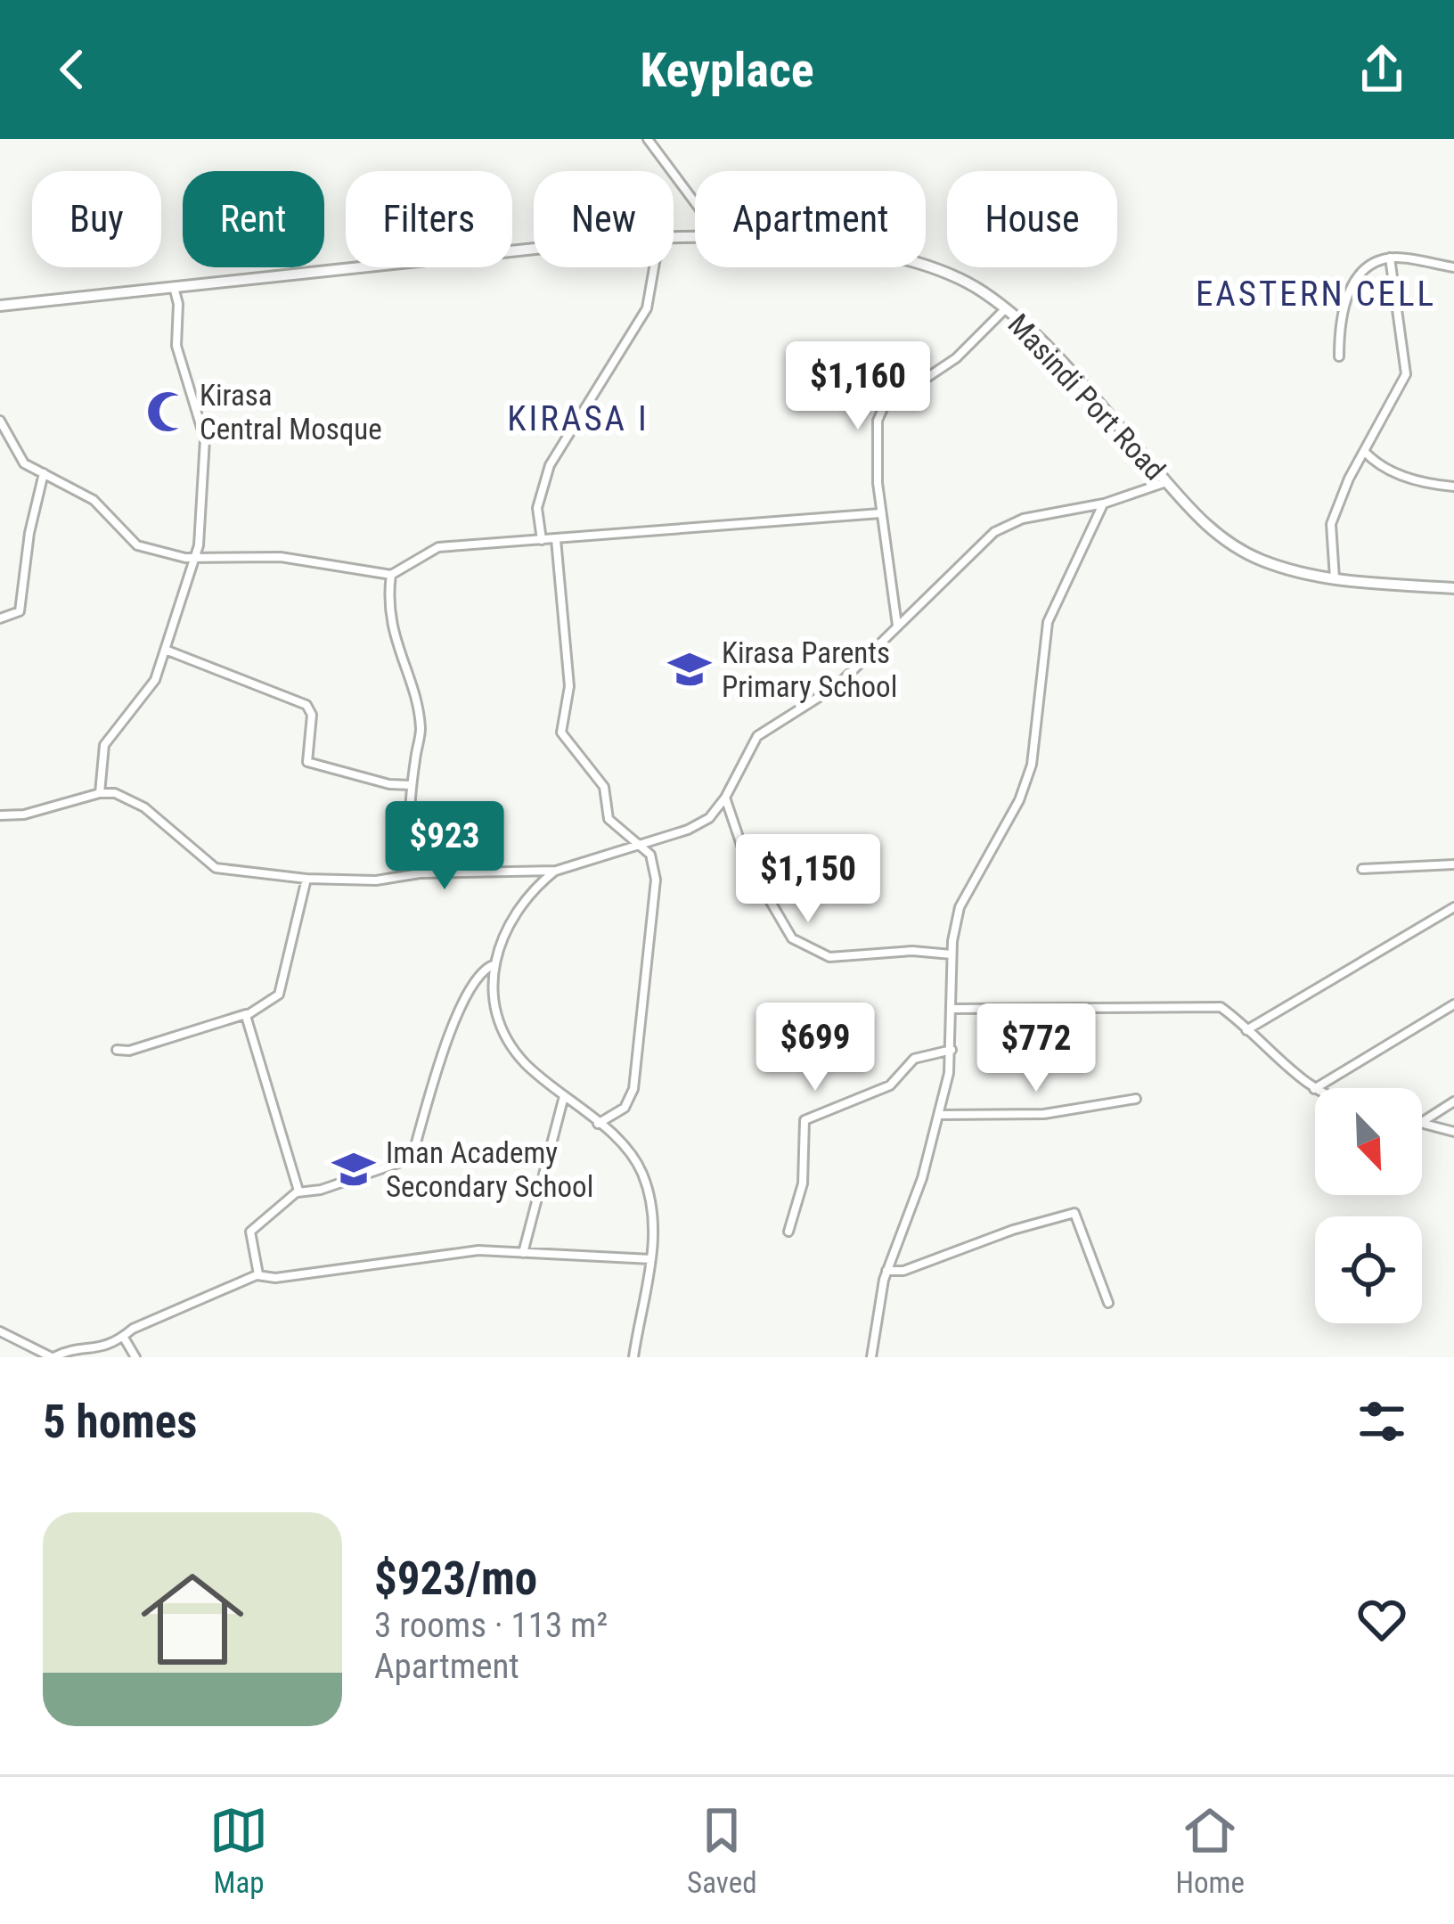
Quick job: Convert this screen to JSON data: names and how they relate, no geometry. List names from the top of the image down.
{
  "streets": {
    "main road": ["Masindi Port Road"]
  },
  "districts": ["EASTERN CELL", "KIRASA I"],
  "places": {
    "mosque": ["Kirasa Central Mosque"],
    "school or university": ["Kirasa Parents Primary School", "Iman Academy Secondary School"]
  },
  "north": "bottom right",
  "page": {
    "header": "Keyplace",
    "chip": [
      "Buy",
      "Rent",
      "Filters",
      "New",
      "Apartment",
      "House"
    ],
    "price": [
      "$1,160",
      "$923",
      "$1,150",
      "$699",
      "$772"
    ],
    "heading": "5 homes",
    "list": [
      {
        "name": "$923/mo",
        "note": "3 rooms · 113 m² · Apartment"
      }
    ],
    "tabs": ["Map", "Saved", "Home"]
  }
}
